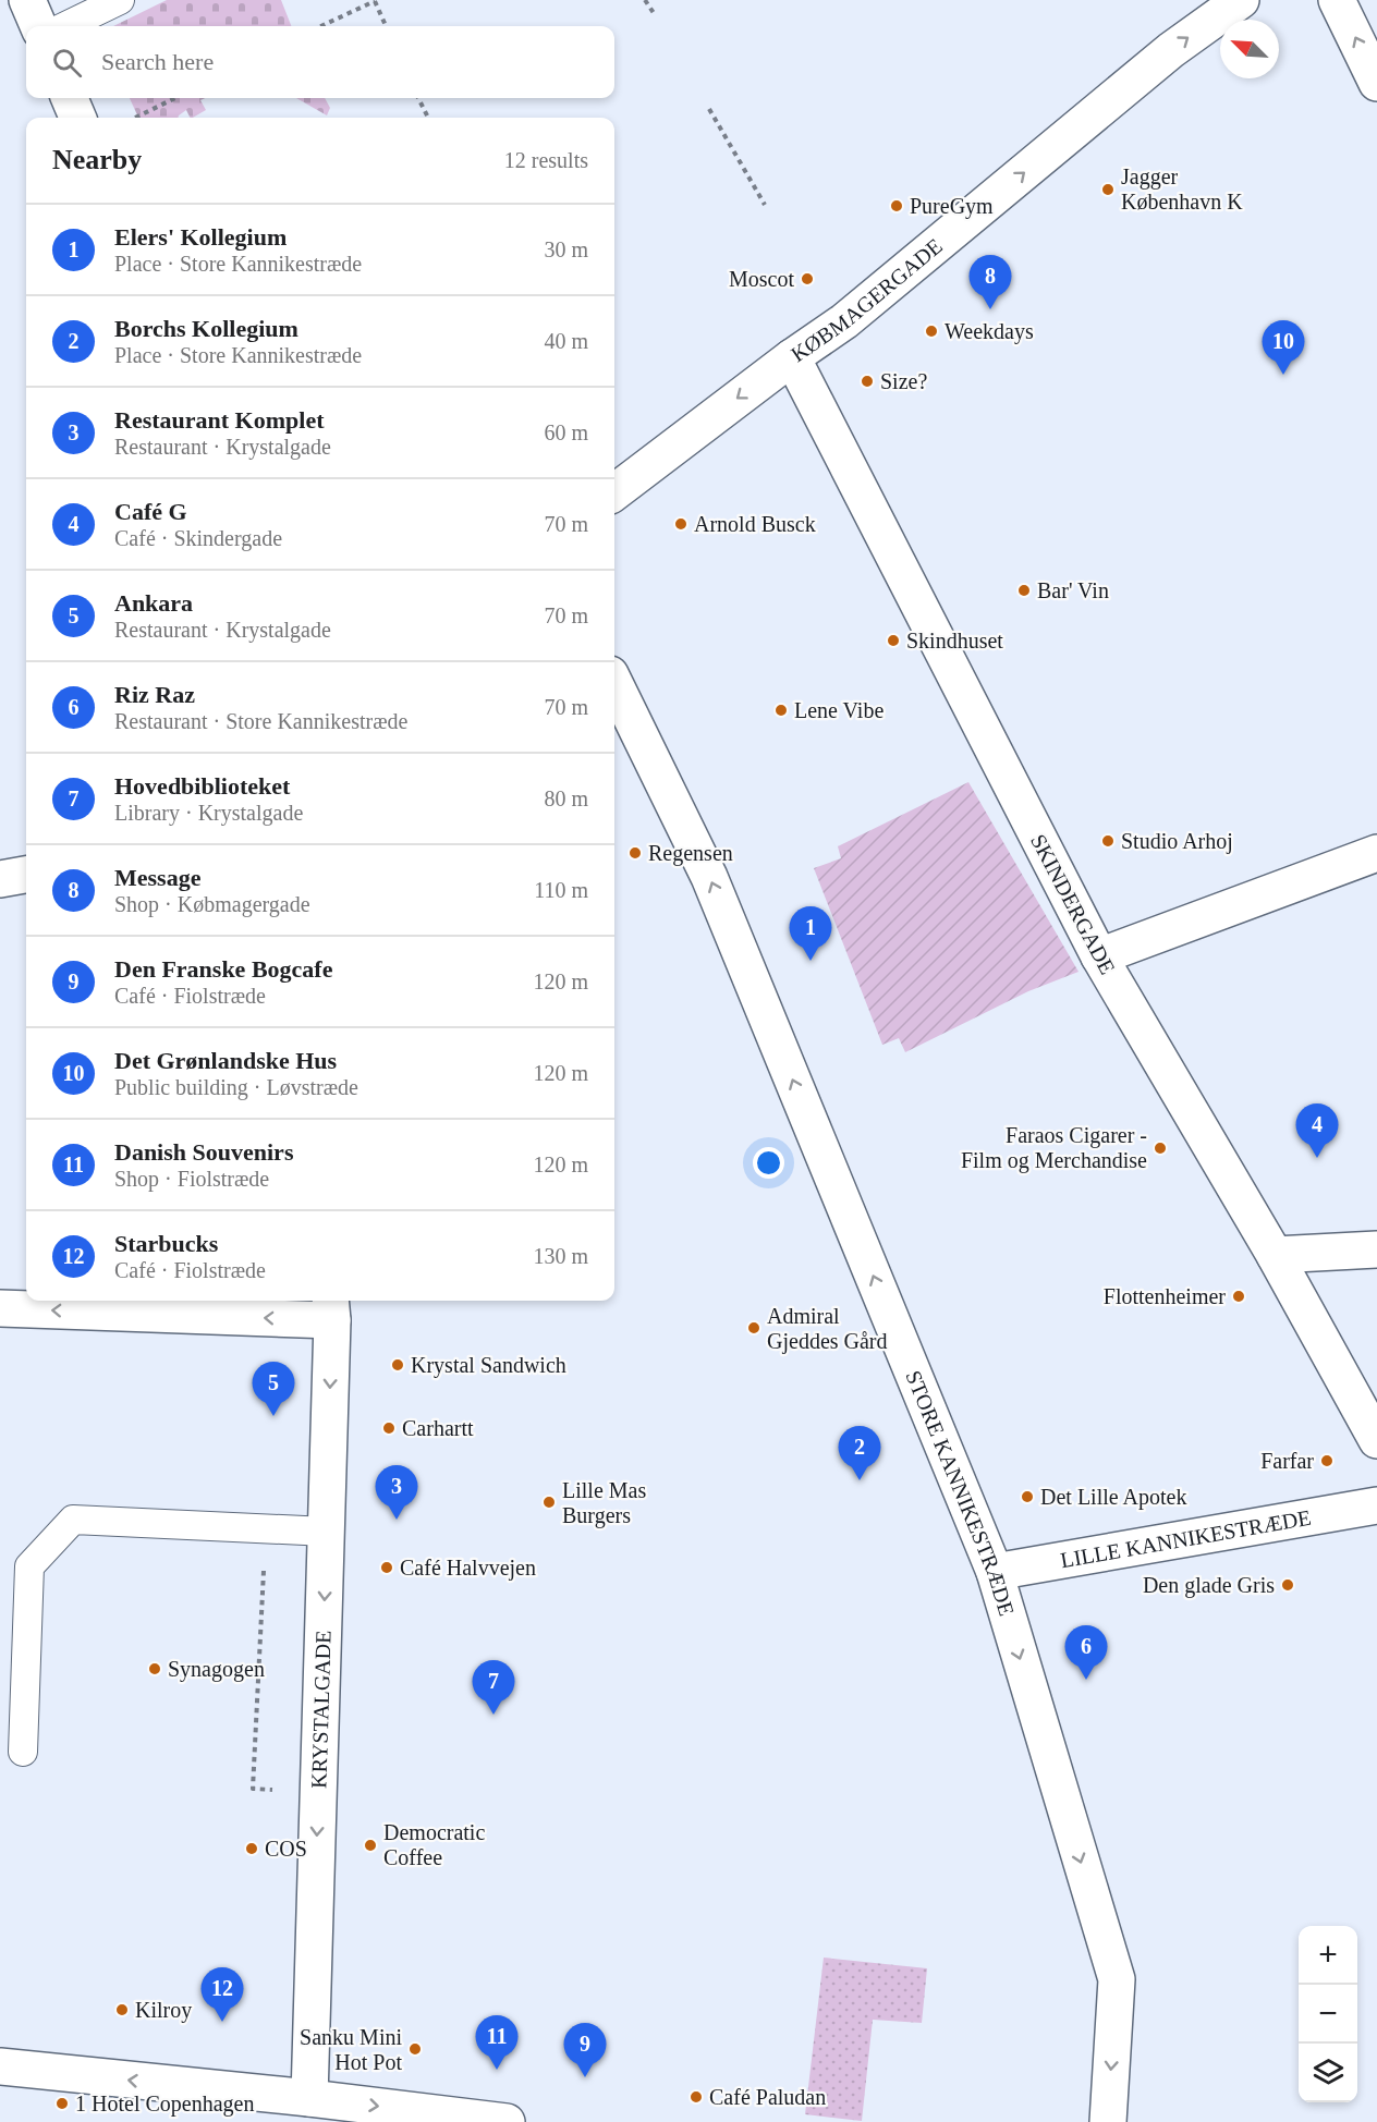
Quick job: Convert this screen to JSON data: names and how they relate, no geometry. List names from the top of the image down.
{
  "streets": {
    "street": [
      "KØBMAGERGADE",
      "SKINDERGADE",
      "STORE KANNIKESTRÆDE",
      "LILLE KANNIKESTRÆDE",
      "KRYSTALGADE"
    ]
  },
  "crossings": [
    ["KØBMAGERGADE", "SKINDERGADE"],
    ["STORE KANNIKESTRÆDE", "LILLE KANNIKESTRÆDE"]
  ],
  "one_way": ["KRYSTALGADE"],
  "places": [
    "Jagger København K",
    "PureGym",
    "Moscot",
    "Weekdays",
    "Size?",
    "Arnold Busck",
    "Bar' Vin",
    "Skindhuset",
    "Lene Vibe",
    "Studio Arhoj",
    "Regensen",
    "Faraos Cigarer - Film og Merchandise",
    "Flottenheimer",
    "Admiral Gjeddes Gård",
    "Krystal Sandwich",
    "Carhartt",
    "Farfar",
    "Det Lille Apotek",
    "Lille Mas Burgers",
    "Café Halvvejen",
    "Den glade Gris",
    "Synagogen",
    "Democratic Coffee",
    "COS",
    "Kilroy",
    "Sanku Mini Hot Pot",
    "Café Paludan",
    "1 Hotel Copenhagen"
  ],
  "north": "top left",
  "page": {
    "search": "Search here",
    "heading": ["Nearby", "12 results"],
    "list": [
      {
        "mark": "1",
        "name": "Elers' Kollegium",
        "note": "Place · Store Kannikestræde",
        "value": "30 m"
      },
      {
        "mark": "2",
        "name": "Borchs Kollegium",
        "note": "Place · Store Kannikestræde",
        "value": "40 m"
      },
      {
        "mark": "3",
        "name": "Restaurant Komplet",
        "note": "Restaurant · Krystalgade",
        "value": "60 m"
      },
      {
        "mark": "4",
        "name": "Café G",
        "note": "Café · Skindergade",
        "value": "70 m"
      },
      {
        "mark": "5",
        "name": "Ankara",
        "note": "Restaurant · Krystalgade",
        "value": "70 m"
      },
      {
        "mark": "6",
        "name": "Riz Raz",
        "note": "Restaurant · Store Kannikestræde",
        "value": "70 m"
      },
      {
        "mark": "7",
        "name": "Hovedbiblioteket",
        "note": "Library · Krystalgade",
        "value": "80 m"
      },
      {
        "mark": "8",
        "name": "Message",
        "note": "Shop · Købmagergade",
        "value": "110 m"
      },
      {
        "mark": "9",
        "name": "Den Franske Bogcafe",
        "note": "Café · Fiolstræde",
        "value": "120 m"
      },
      {
        "mark": "10",
        "name": "Det Grønlandske Hus",
        "note": "Public building · Løvstræde",
        "value": "120 m"
      },
      {
        "mark": "11",
        "name": "Danish Souvenirs",
        "note": "Shop · Fiolstræde",
        "value": "120 m"
      },
      {
        "mark": "12",
        "name": "Starbucks",
        "note": "Café · Fiolstræde",
        "value": "130 m"
      }
    ],
    "pins": [
      "8",
      "10",
      "1",
      "4",
      "5",
      "2",
      "3",
      "6",
      "7",
      "12",
      "11",
      "9"
    ],
    "map_buttons": ["+", "−"]
  }
}
